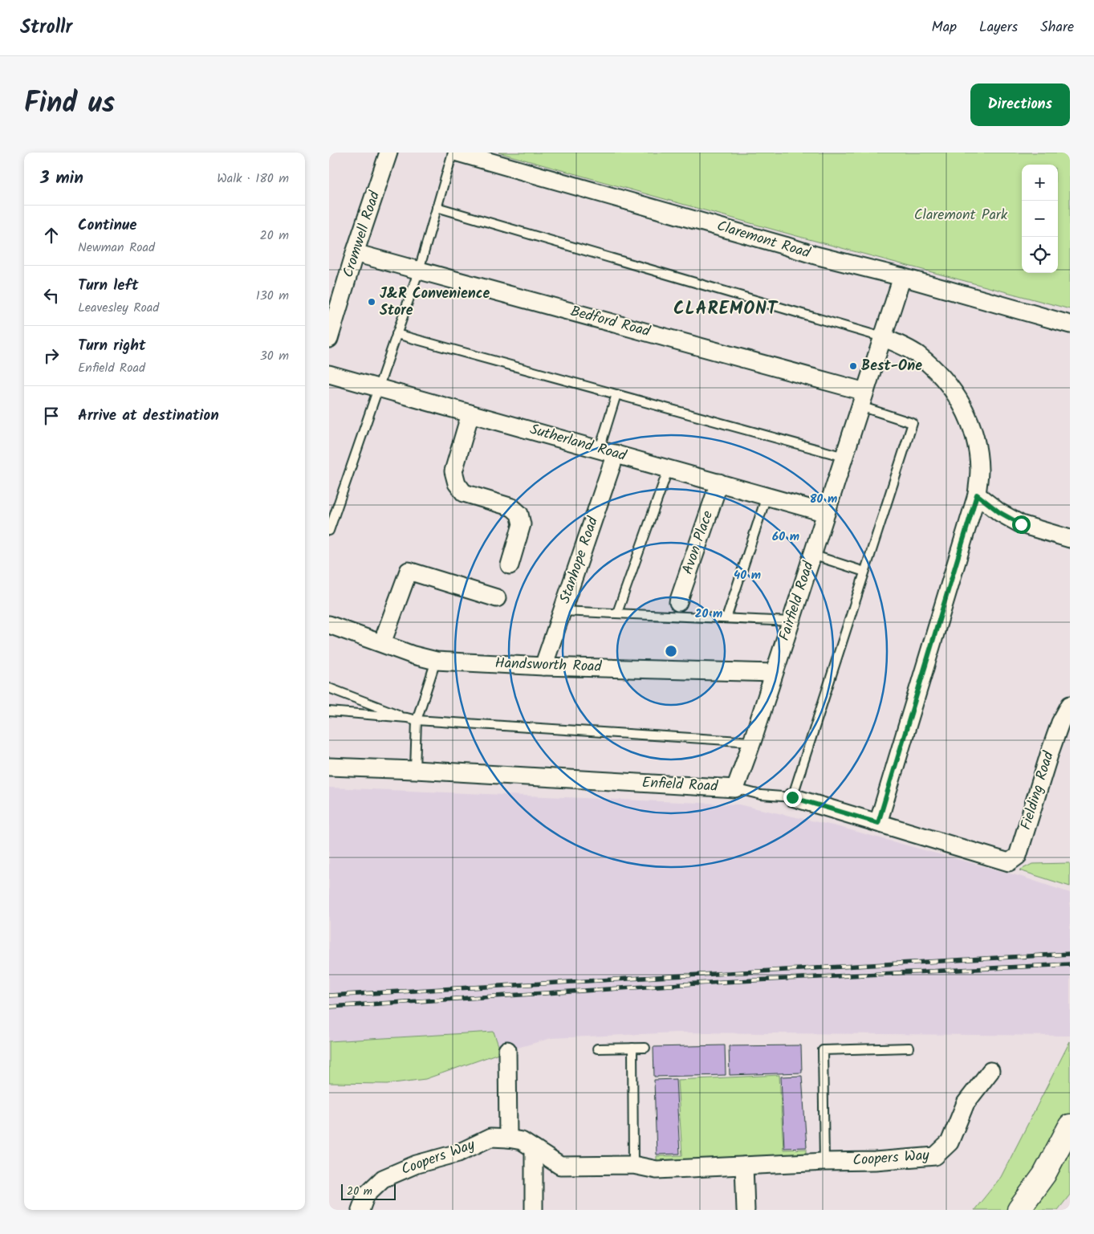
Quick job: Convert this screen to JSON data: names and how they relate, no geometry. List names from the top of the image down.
{
  "streets": {
    "street": [
      "Cromwell Road",
      "Claremont Road",
      "Bedford Road",
      "Sutherland Road",
      "Avon Place",
      "Stanhope Road",
      "Fairfield Road",
      "Handsworth Road",
      "Enfield Road",
      "Fielding Road",
      "Coopers Way"
    ]
  },
  "crossings": [
    ["Cromwell Road", "Bedford Road"],
    ["Claremont Road", "Fairfield Road"],
    ["Bedford Road", "Fairfield Road"],
    ["Sutherland Road", "Avon Place"],
    ["Sutherland Road", "Stanhope Road"],
    ["Sutherland Road", "Fairfield Road"],
    ["Stanhope Road", "Handsworth Road"],
    ["Fairfield Road", "Handsworth Road"],
    ["Fairfield Road", "Enfield Road"],
    ["Enfield Road", "Fielding Road"]
  ],
  "districts": ["CLAREMONT"],
  "parks": ["Claremont Park"],
  "places": ["J&R Convenience Store", "Best-One"],
  "scale_bar": "20 m",
  "page": {
    "header": "Strollr",
    "nav": ["Map", "Layers", "Share"],
    "title": "Find us",
    "buttons": "Directions",
    "heading": ["3 min", "Walk · 180 m"],
    "map_buttons": ["+", "−"],
    "list": [
      ["Continue", "Newman Road", "20 m"],
      ["Turn left", "Leavesley Road", "130 m"],
      ["Turn right", "Enfield Road", "30 m"],
      "Arrive at destination"
    ],
    "scale": "20 m"
  },
  "rings": [
    "80 m",
    "60 m",
    "40 m",
    "20 m"
  ]
}
